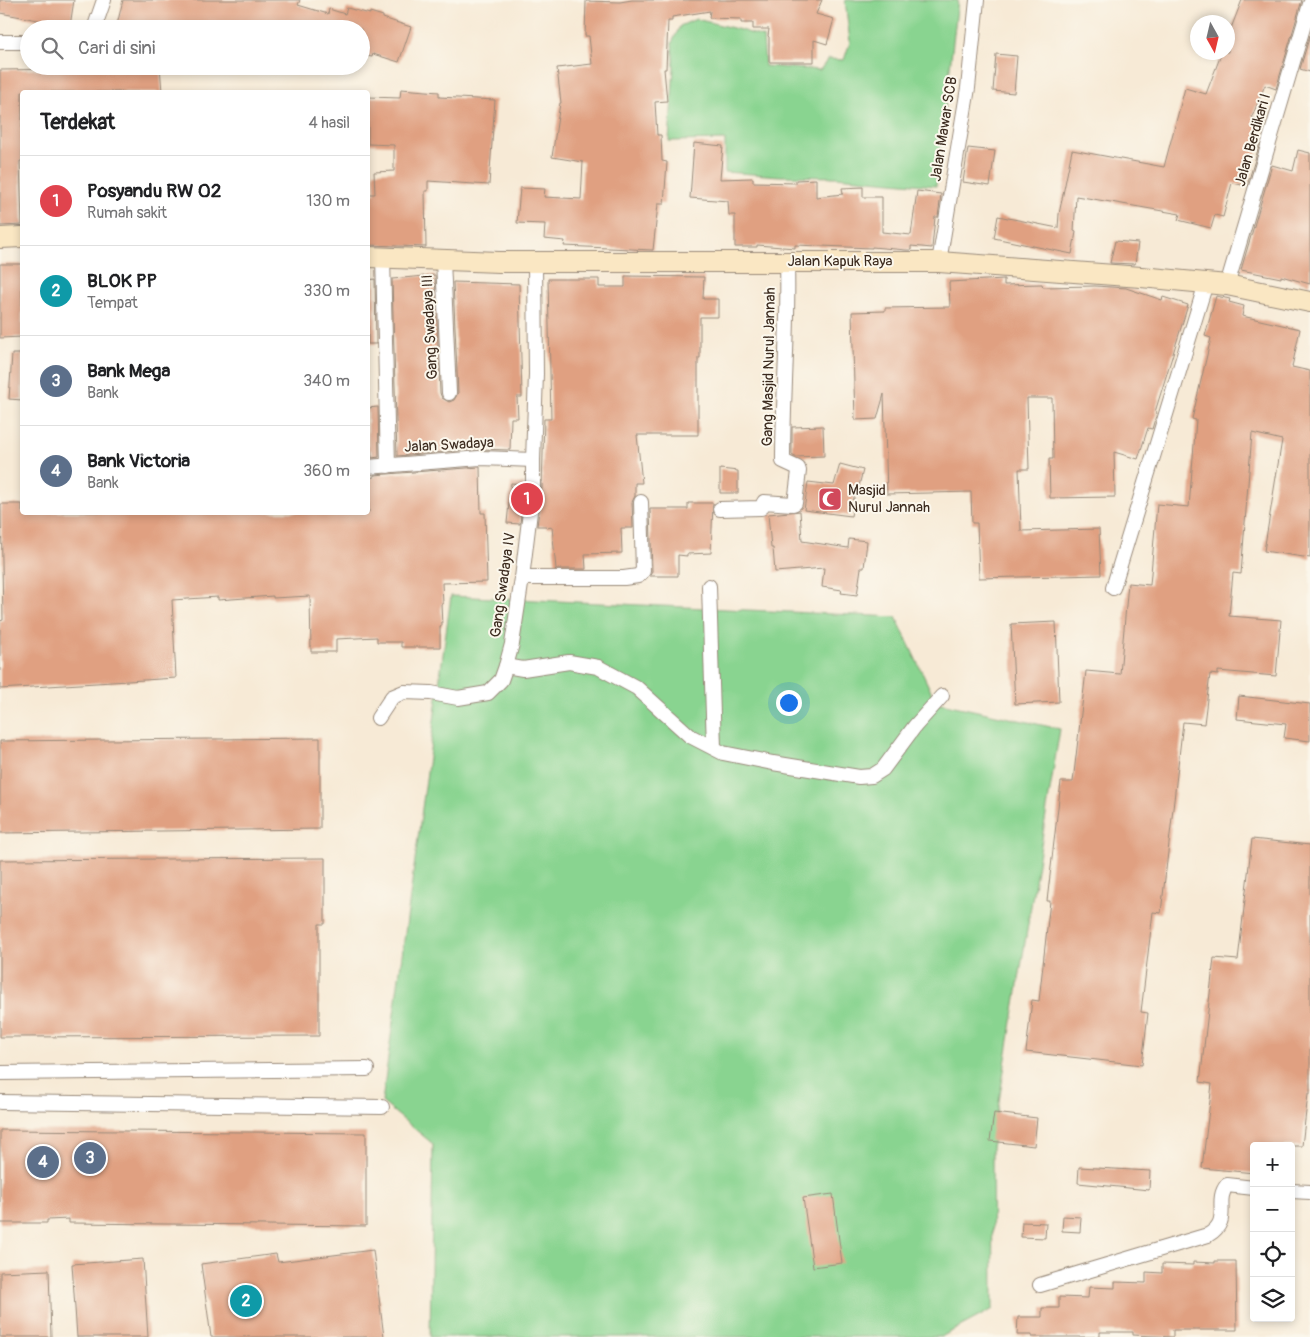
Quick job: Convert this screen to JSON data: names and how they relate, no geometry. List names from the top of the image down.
{
  "streets": {
    "main road": ["Jalan Kapuk Raya"],
    "street": [
      "Jalan Mawar SCB",
      "Jalan Berdikari I",
      "Gang Swadaya III",
      "Gang Masjid Nurul Jannah",
      "Jalan Swadaya",
      "Gang Swadaya IV"
    ]
  },
  "crossings": [
    ["Jalan Mawar SCB", "Jalan Kapuk Raya"],
    ["Jalan Berdikari I", "Jalan Kapuk Raya"],
    ["Jalan Kapuk Raya", "Gang Swadaya III"],
    ["Jalan Kapuk Raya", "Gang Masjid Nurul Jannah"],
    ["Jalan Kapuk Raya", "Gang Swadaya IV"],
    ["Jalan Swadaya", "Gang Swadaya IV"]
  ],
  "places": {
    "mosque": ["Masjid Nurul Jannah"]
  },
  "north": "bottom",
  "page": {
    "search": "Cari di sini",
    "heading": ["Terdekat", "4 hasil"],
    "list": [
      {
        "mark": "1",
        "name": "Posyandu RW 02",
        "note": "Rumah sakit",
        "value": "130 m"
      },
      {
        "mark": "2",
        "name": "BLOK PP",
        "note": "Tempat",
        "value": "330 m"
      },
      {
        "mark": "3",
        "name": "Bank Mega",
        "note": "Bank",
        "value": "340 m"
      },
      {
        "mark": "4",
        "name": "Bank Victoria",
        "note": "Bank",
        "value": "360 m"
      }
    ],
    "pins": [
      "1",
      "3",
      "4",
      "2"
    ],
    "map_buttons": ["+", "−"]
  }
}
